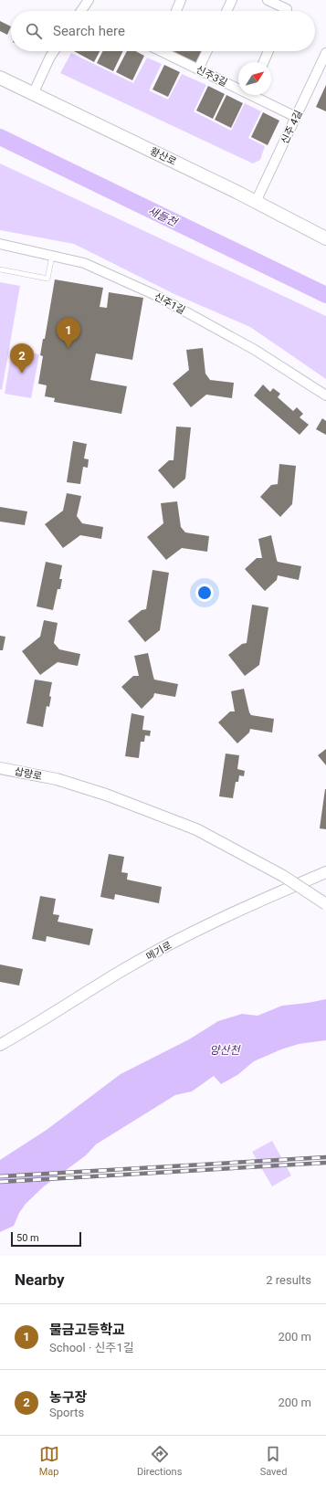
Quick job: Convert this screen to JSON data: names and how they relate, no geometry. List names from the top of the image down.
{
  "streets": {
    "main road": ["황산로"],
    "street": [
      "신주3길",
      "신주 4길",
      "신주1길",
      "삽량로",
      "메기로"
    ]
  },
  "crossings": [
    ["신주3길", "신주 4길"],
    ["신주 4길", "황산로"]
  ],
  "water": ["새들천", "양산천"],
  "scale_bar": "50 m",
  "north": "top right",
  "page": {
    "search": "Search here",
    "pins": ["1", "2"],
    "scale": "50 m",
    "heading": ["Nearby", "2 results"],
    "list": [
      {
        "mark": "1",
        "name": "물금고등학교",
        "note": "School · 신주1길",
        "value": "200 m"
      },
      {
        "mark": "2",
        "name": "농구장",
        "note": "Sports",
        "value": "200 m"
      }
    ],
    "nav": ["Map", "Directions", "Saved"]
  }
}
